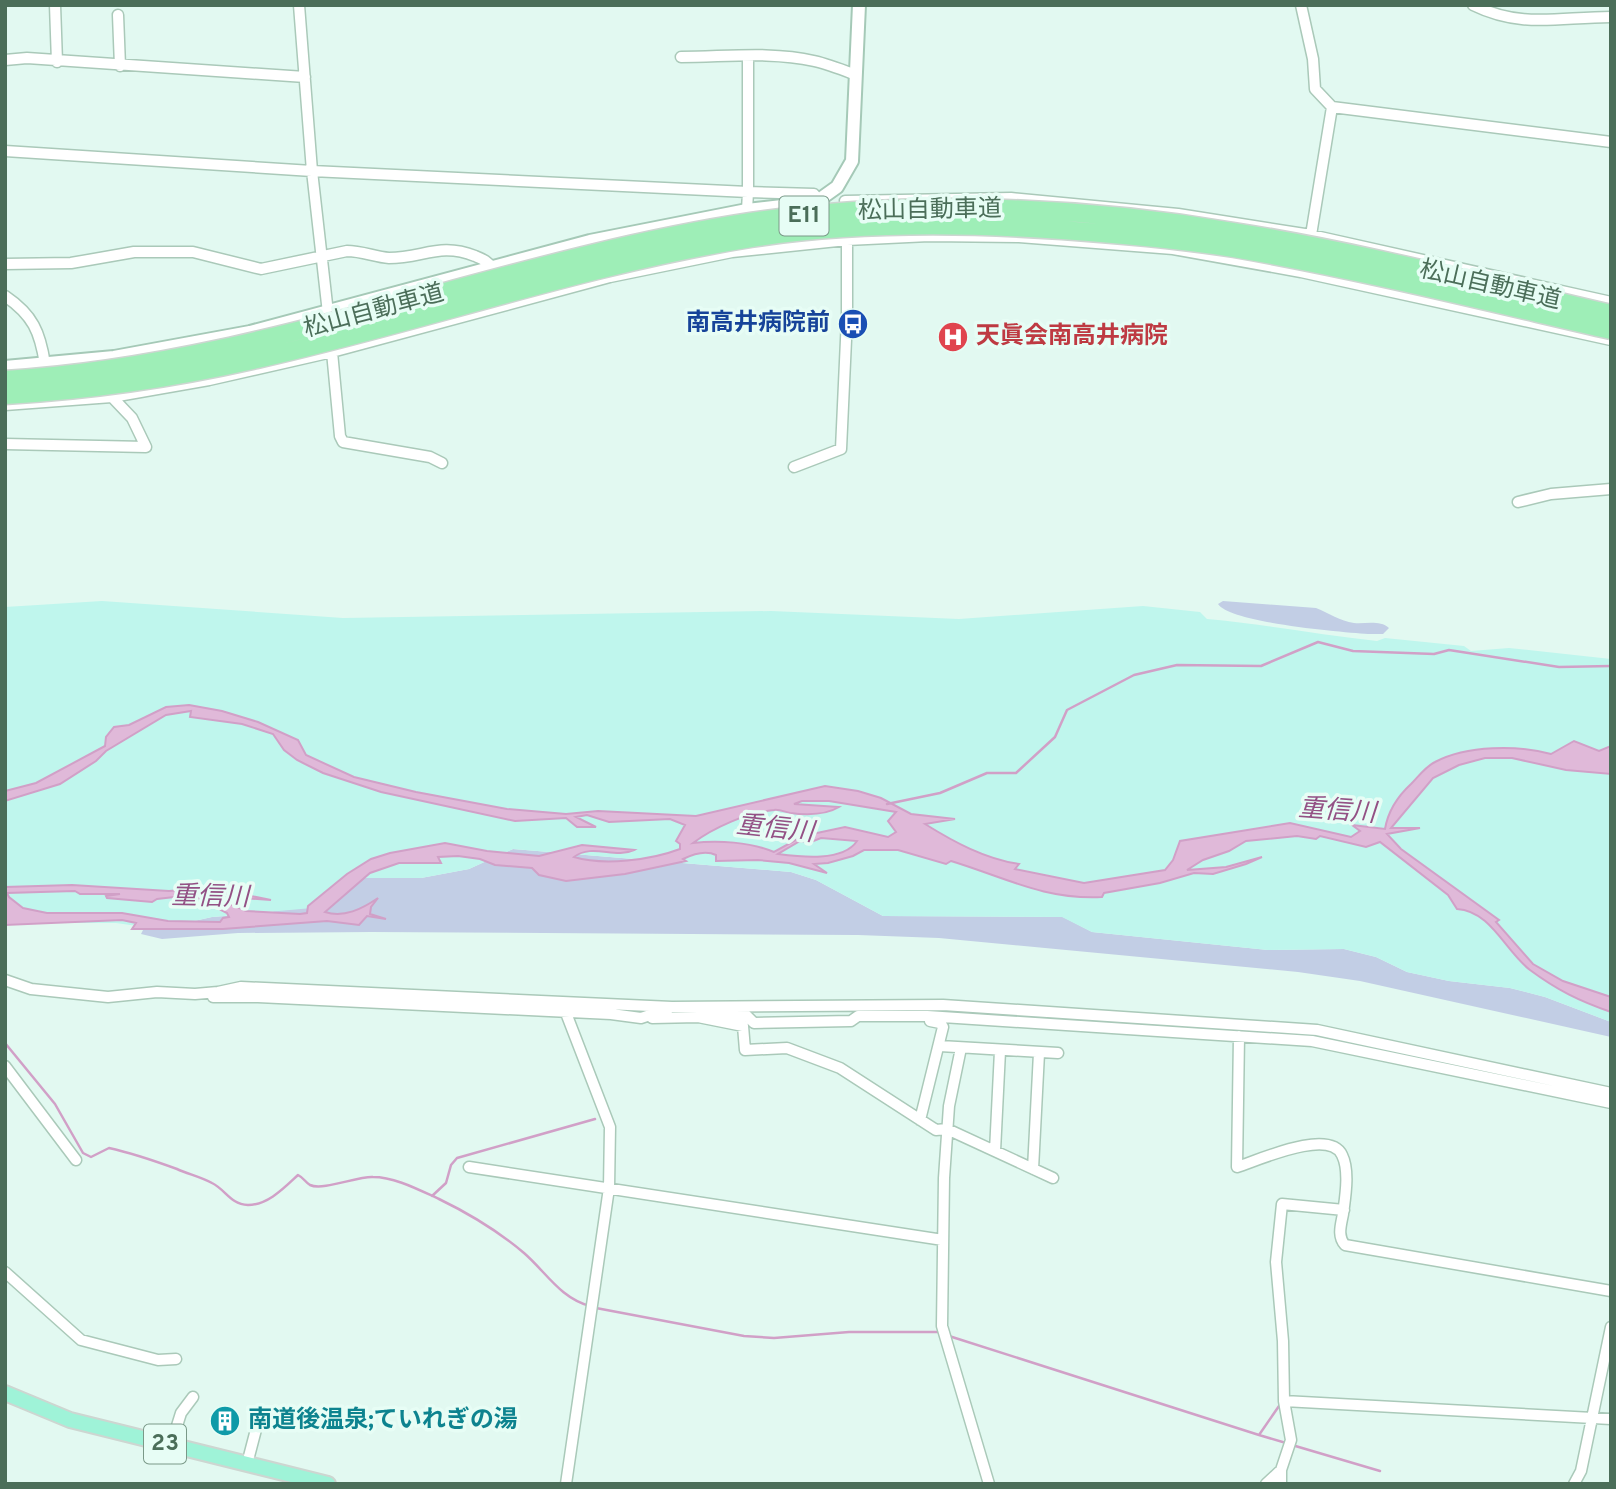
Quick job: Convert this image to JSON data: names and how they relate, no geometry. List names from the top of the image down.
{
  "streets": {
    "highway": ["松山自動車道", "E11"],
    "main road": ["23"]
  },
  "water": ["重信川"],
  "places": {
    "bus stop": ["南高井病院前"],
    "hospital": ["天眞会南高井病院"],
    "building": ["南道後温泉;ていれぎの湯"]
  }
}
